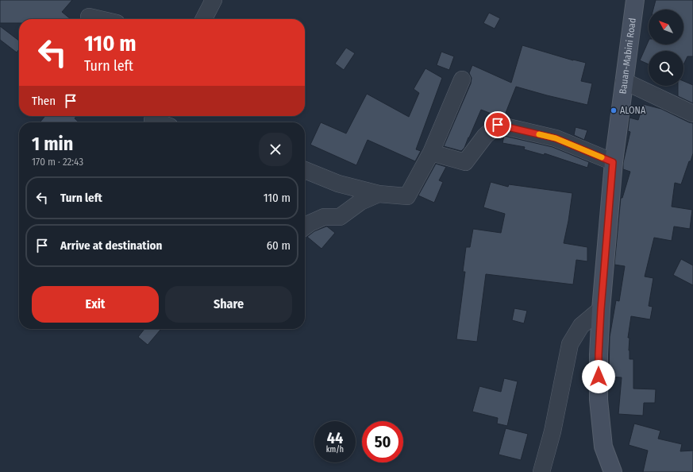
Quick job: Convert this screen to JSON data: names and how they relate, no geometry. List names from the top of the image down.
{
  "streets": {
    "main road": ["Bauan-Mabini Road"]
  },
  "places": ["ALONA"],
  "north": "top left",
  "page": {
    "turn": ["110 m", "Turn left"],
    "then": "Then",
    "heading": ["1 min", "170 m · 22:43"],
    "list": [
      {
        "name": "Turn left",
        "value": "110 m"
      },
      {
        "name": "Arrive at destination",
        "value": "60 m"
      }
    ],
    "buttons": ["Exit", "Share"],
    "speed": "44 km/h",
    "limit": "50"
  }
}
